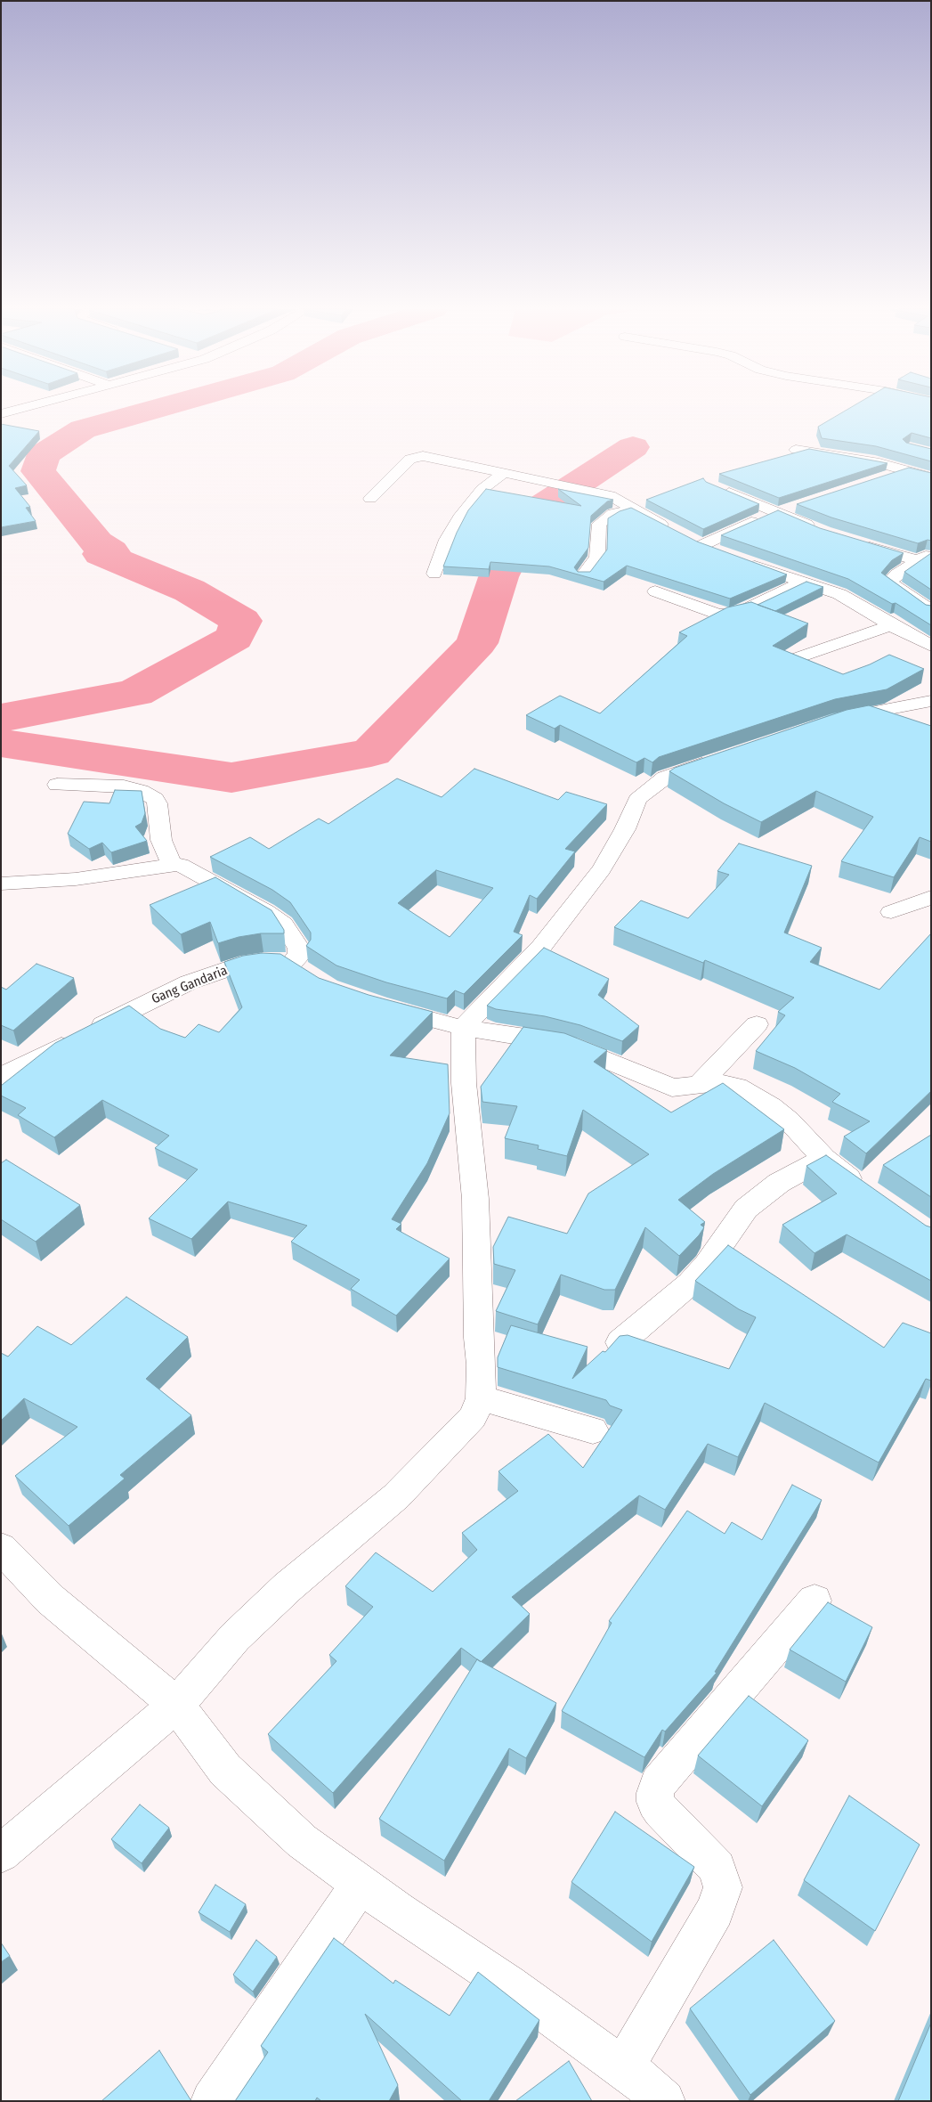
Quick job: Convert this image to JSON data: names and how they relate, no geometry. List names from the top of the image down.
{
  "streets": {
    "street": ["Gang Gandaria"]
  }
}
